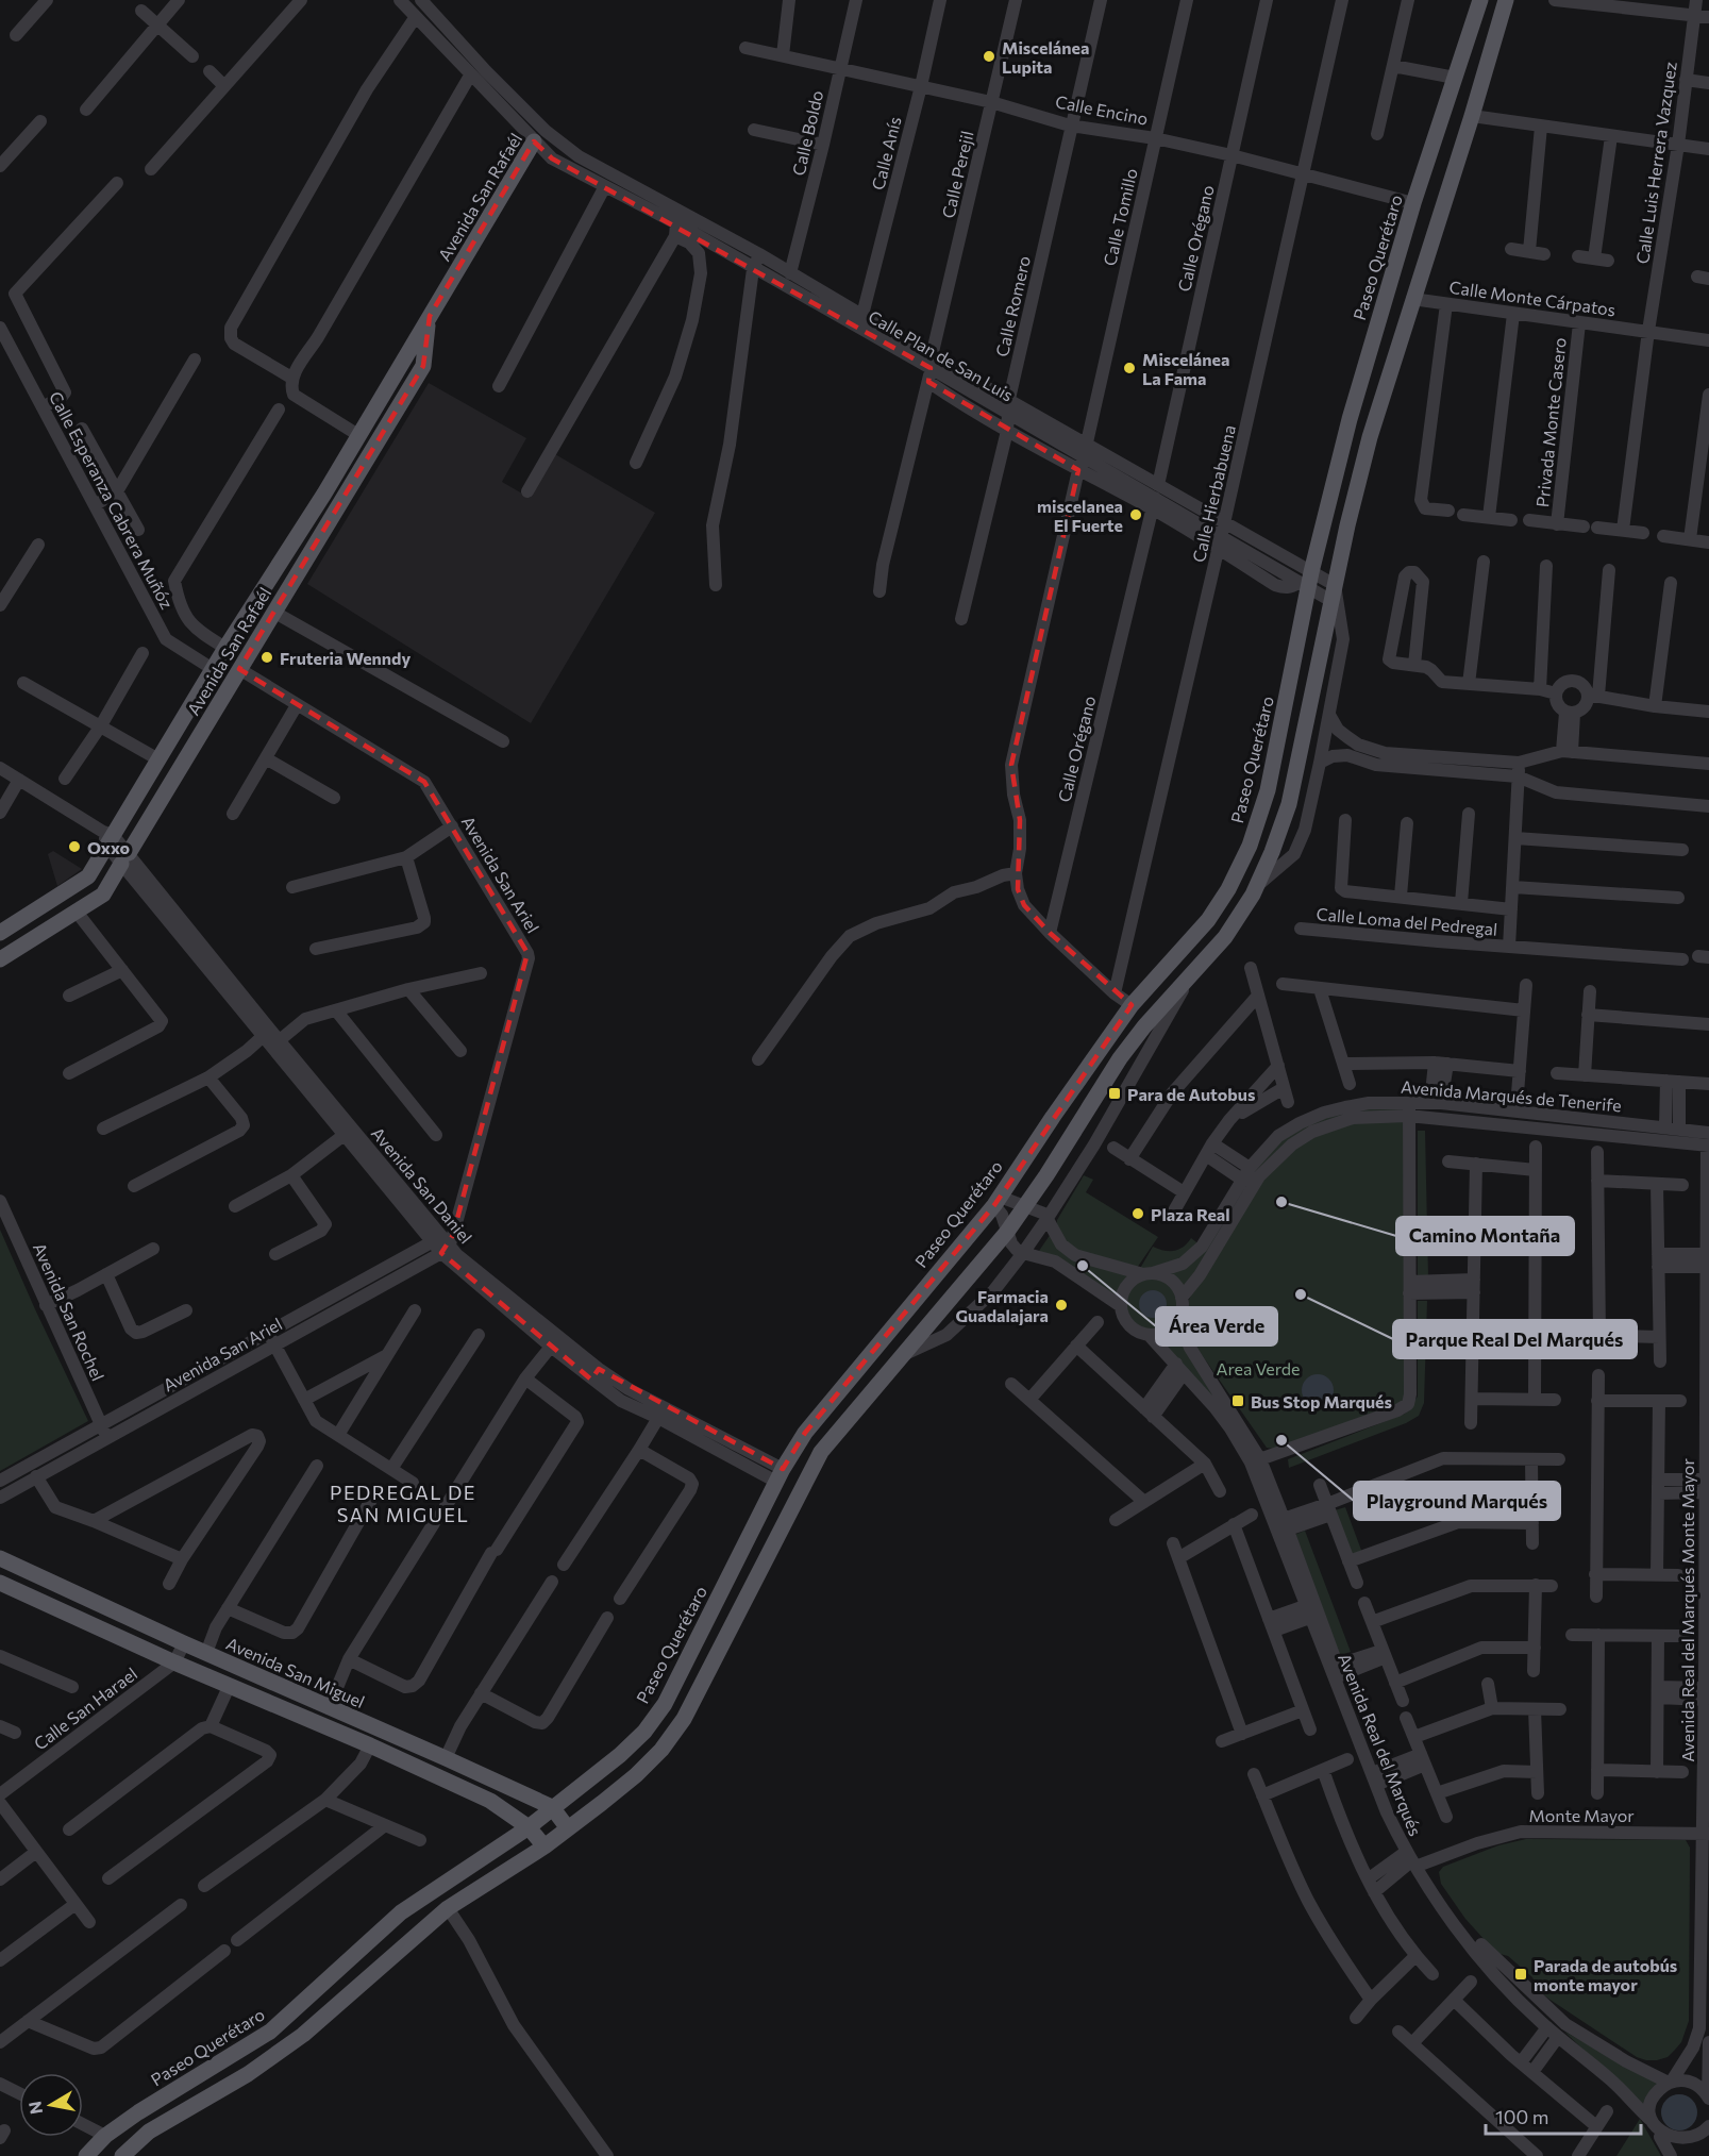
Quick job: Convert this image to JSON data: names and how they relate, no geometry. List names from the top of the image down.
{
  "streets": {
    "main road": ["Avenida San Rafaél", "Paseo Querétaro", "Avenida San Miguel"],
    "street": [
      "Calle Encino",
      "Calle Boldo",
      "Calle Anís",
      "Calle Luis Herrera Vazquez",
      "Calle Perejil",
      "Calle Tomillo",
      "Calle Orégano",
      "Calle Monte Cárpatos",
      "Calle Romero",
      "Calle Plan de San Luis",
      "Privada Monte Casero",
      "Calle Hierbabuena",
      "Calle Esperanza Cabrera Muñóz",
      "Avenida San Ariel",
      "Calle Loma del Pedregal",
      "Avenida Marqués de Tenerife",
      "Avenida San Daniel",
      "Avenida San Rochel",
      "Avenida Real del Marqués Monte Mayor",
      "Calle San Harael",
      "Avenida Real del Marqués",
      "Monte Mayor"
    ]
  },
  "crossings": [
    ["Calle Encino", "Calle Boldo"],
    ["Calle Encino", "Calle Anís"],
    ["Calle Encino", "Calle Perejil"],
    ["Calle Encino", "Calle Tomillo"],
    ["Calle Encino", "Calle Orégano"],
    ["Calle Encino", "Paseo Querétaro"],
    ["Calle Encino", "Calle Romero"],
    ["Calle Encino", "Calle Hierbabuena"],
    ["Calle Boldo", "Calle Plan de San Luis"],
    ["Calle Anís", "Calle Plan de San Luis"],
    ["Calle Luis Herrera Vazquez", "Calle Monte Cárpatos"],
    ["Calle Perejil", "Calle Plan de San Luis"],
    ["Avenida San Rafaél", "Calle Plan de San Luis"],
    ["Avenida San Rafaél", "Calle Esperanza Cabrera Muñóz"],
    ["Avenida San Rafaél", "Avenida San Ariel"],
    ["Avenida San Rafaél", "Avenida San Daniel"],
    ["Calle Tomillo", "Calle Plan de San Luis"],
    ["Calle Orégano", "Calle Plan de San Luis"],
    ["Paseo Querétaro", "Calle Plan de San Luis"],
    ["Paseo Querétaro", "Avenida San Daniel"],
    ["Paseo Querétaro", "Avenida San Miguel"],
    ["Calle Monte Cárpatos", "Privada Monte Casero"],
    ["Calle Romero", "Calle Plan de San Luis"],
    ["Calle Plan de San Luis", "Calle Hierbabuena"],
    ["Avenida San Ariel", "Avenida San Daniel"],
    ["Avenida San Ariel", "Avenida San Rochel"],
    ["Avenida Marqués de Tenerife", "Avenida Real del Marqués Monte Mayor"],
    ["Avenida Marqués de Tenerife", "Avenida Real del Marqués"],
    ["Avenida Real del Marqués Monte Mayor", "Avenida Real del Marqués"],
    ["Avenida Real del Marqués Monte Mayor", "Monte Mayor"],
    ["Avenida San Miguel", "Calle San Harael"],
    ["Avenida Real del Marqués", "Monte Mayor"]
  ],
  "districts": ["PEDREGAL DE SAN MIGUEL"],
  "parks": ["Area Verde"],
  "places": {
    "other": [
      "Miscelánea Lupita",
      "Miscelánea La Fama",
      "miscelanea El Fuerte",
      "Fruteria Wenndy",
      "Oxxo",
      "Camino Montaña",
      "Plaza Real",
      "Área Verde",
      "Parque Real Del Marqués",
      "Farmacia Guadalajara",
      "Playground Marqués"
    ],
    "transit": ["Para de Autobus", "Bus Stop Marqués", "Parada de autobús monte mayor"]
  },
  "scale_bar": "100 m",
  "north": "left"
}
